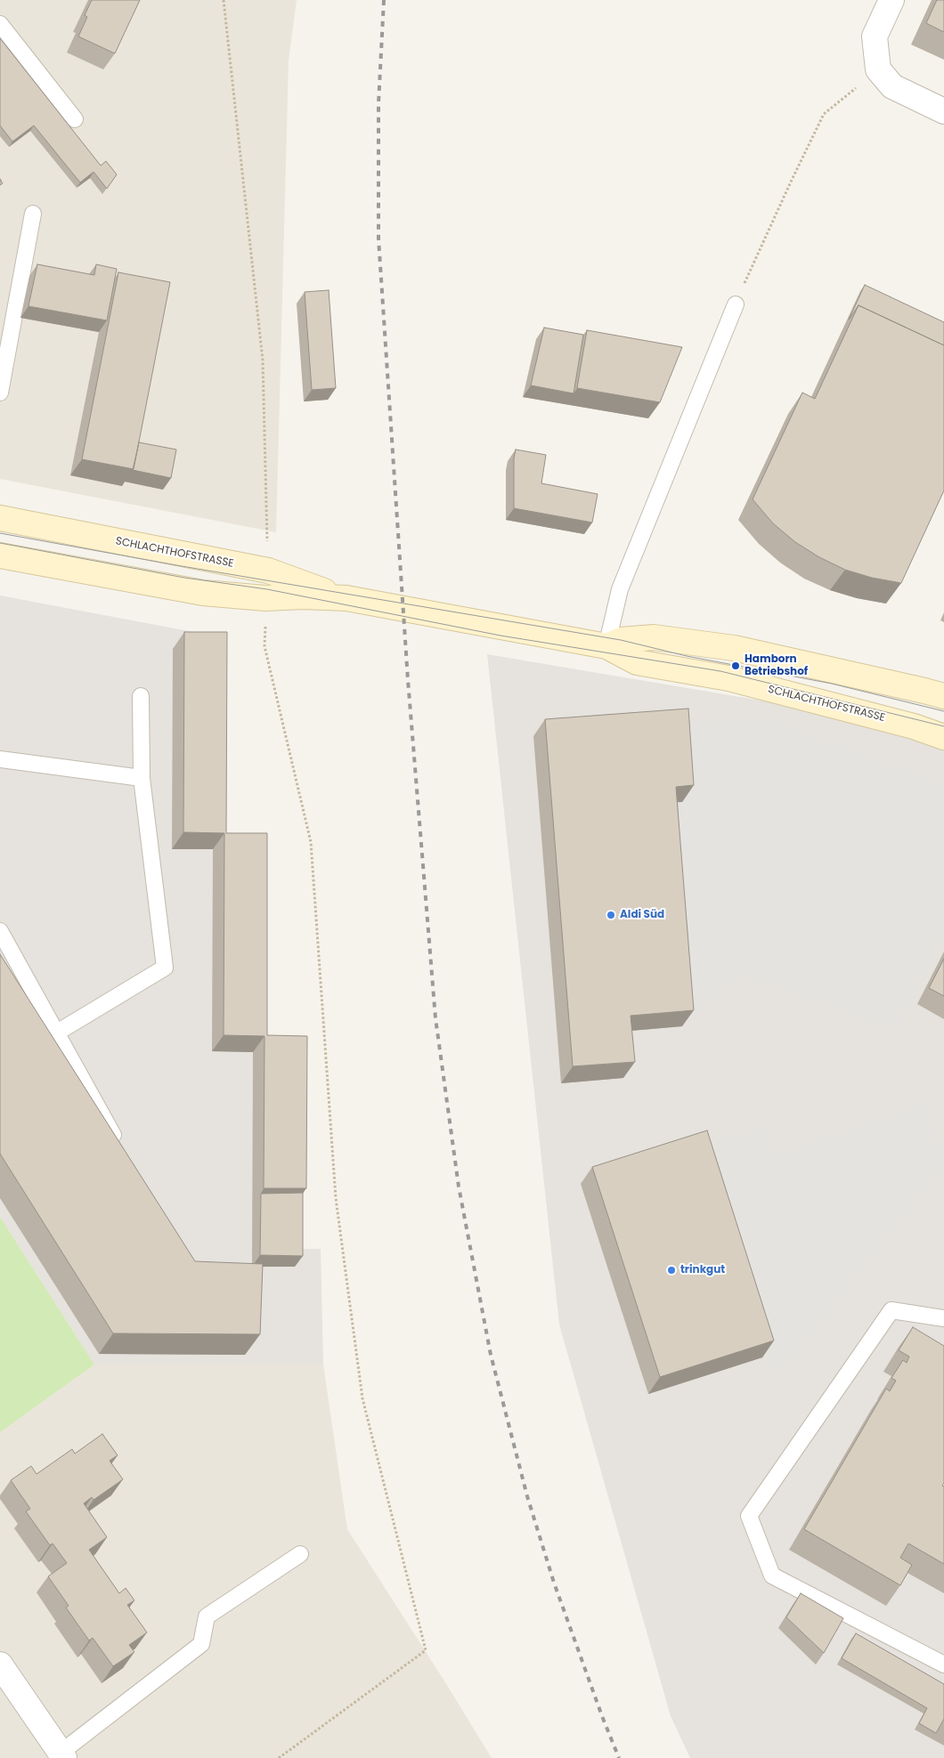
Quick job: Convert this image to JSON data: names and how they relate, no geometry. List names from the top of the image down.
{
  "streets": {
    "street": ["SCHLACHTHOFSTRASSE"]
  },
  "places": ["Hamborn Betriebshof", "Aldi Süd", "trinkgut"]
}
